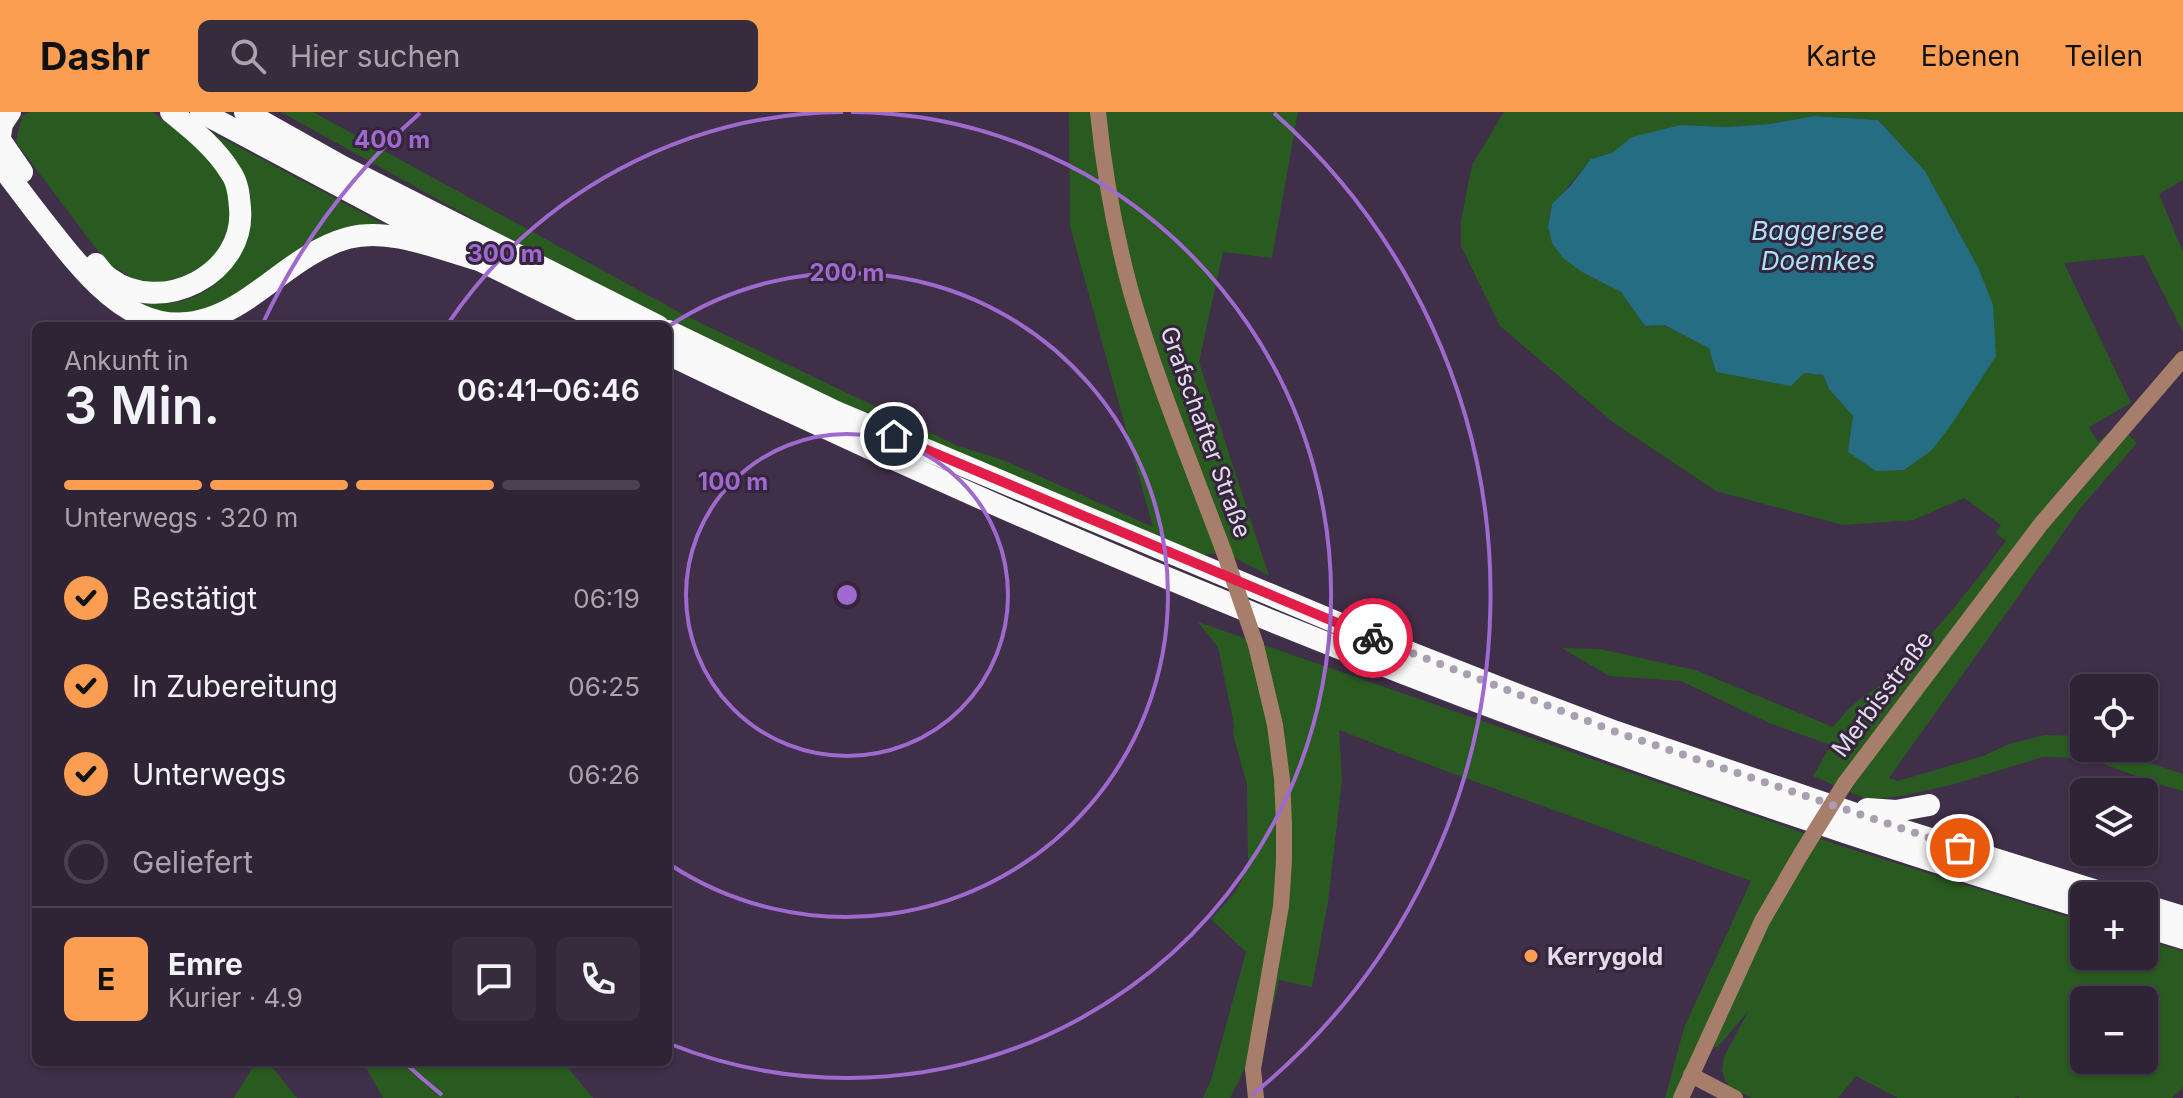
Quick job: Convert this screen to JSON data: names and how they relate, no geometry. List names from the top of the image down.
{
  "streets": {
    "street": ["Grafschafter Straße", "Merbisstraße"]
  },
  "water": ["Baggersee Doemkes"],
  "places": ["Kerrygold"],
  "page": {
    "header": "Dashr",
    "search": "Hier suchen",
    "nav": ["Karte", "Ebenen", "Teilen"],
    "heading": ["3 Min.", "Ankunft in", "06:41–06:46"],
    "panel": ["Emre", "Kurier · 4.9"],
    "bar": "Unterwegs · 320 m",
    "list": [
      ["Bestätigt", "06:19"],
      ["In Zubereitung", "06:25"],
      ["Unterwegs", "06:26"],
      "Geliefert"
    ],
    "map_buttons": ["+", "−"],
    "round": "E"
  },
  "rings": [
    "400 m",
    "300 m",
    "200 m",
    "100 m"
  ]
}
